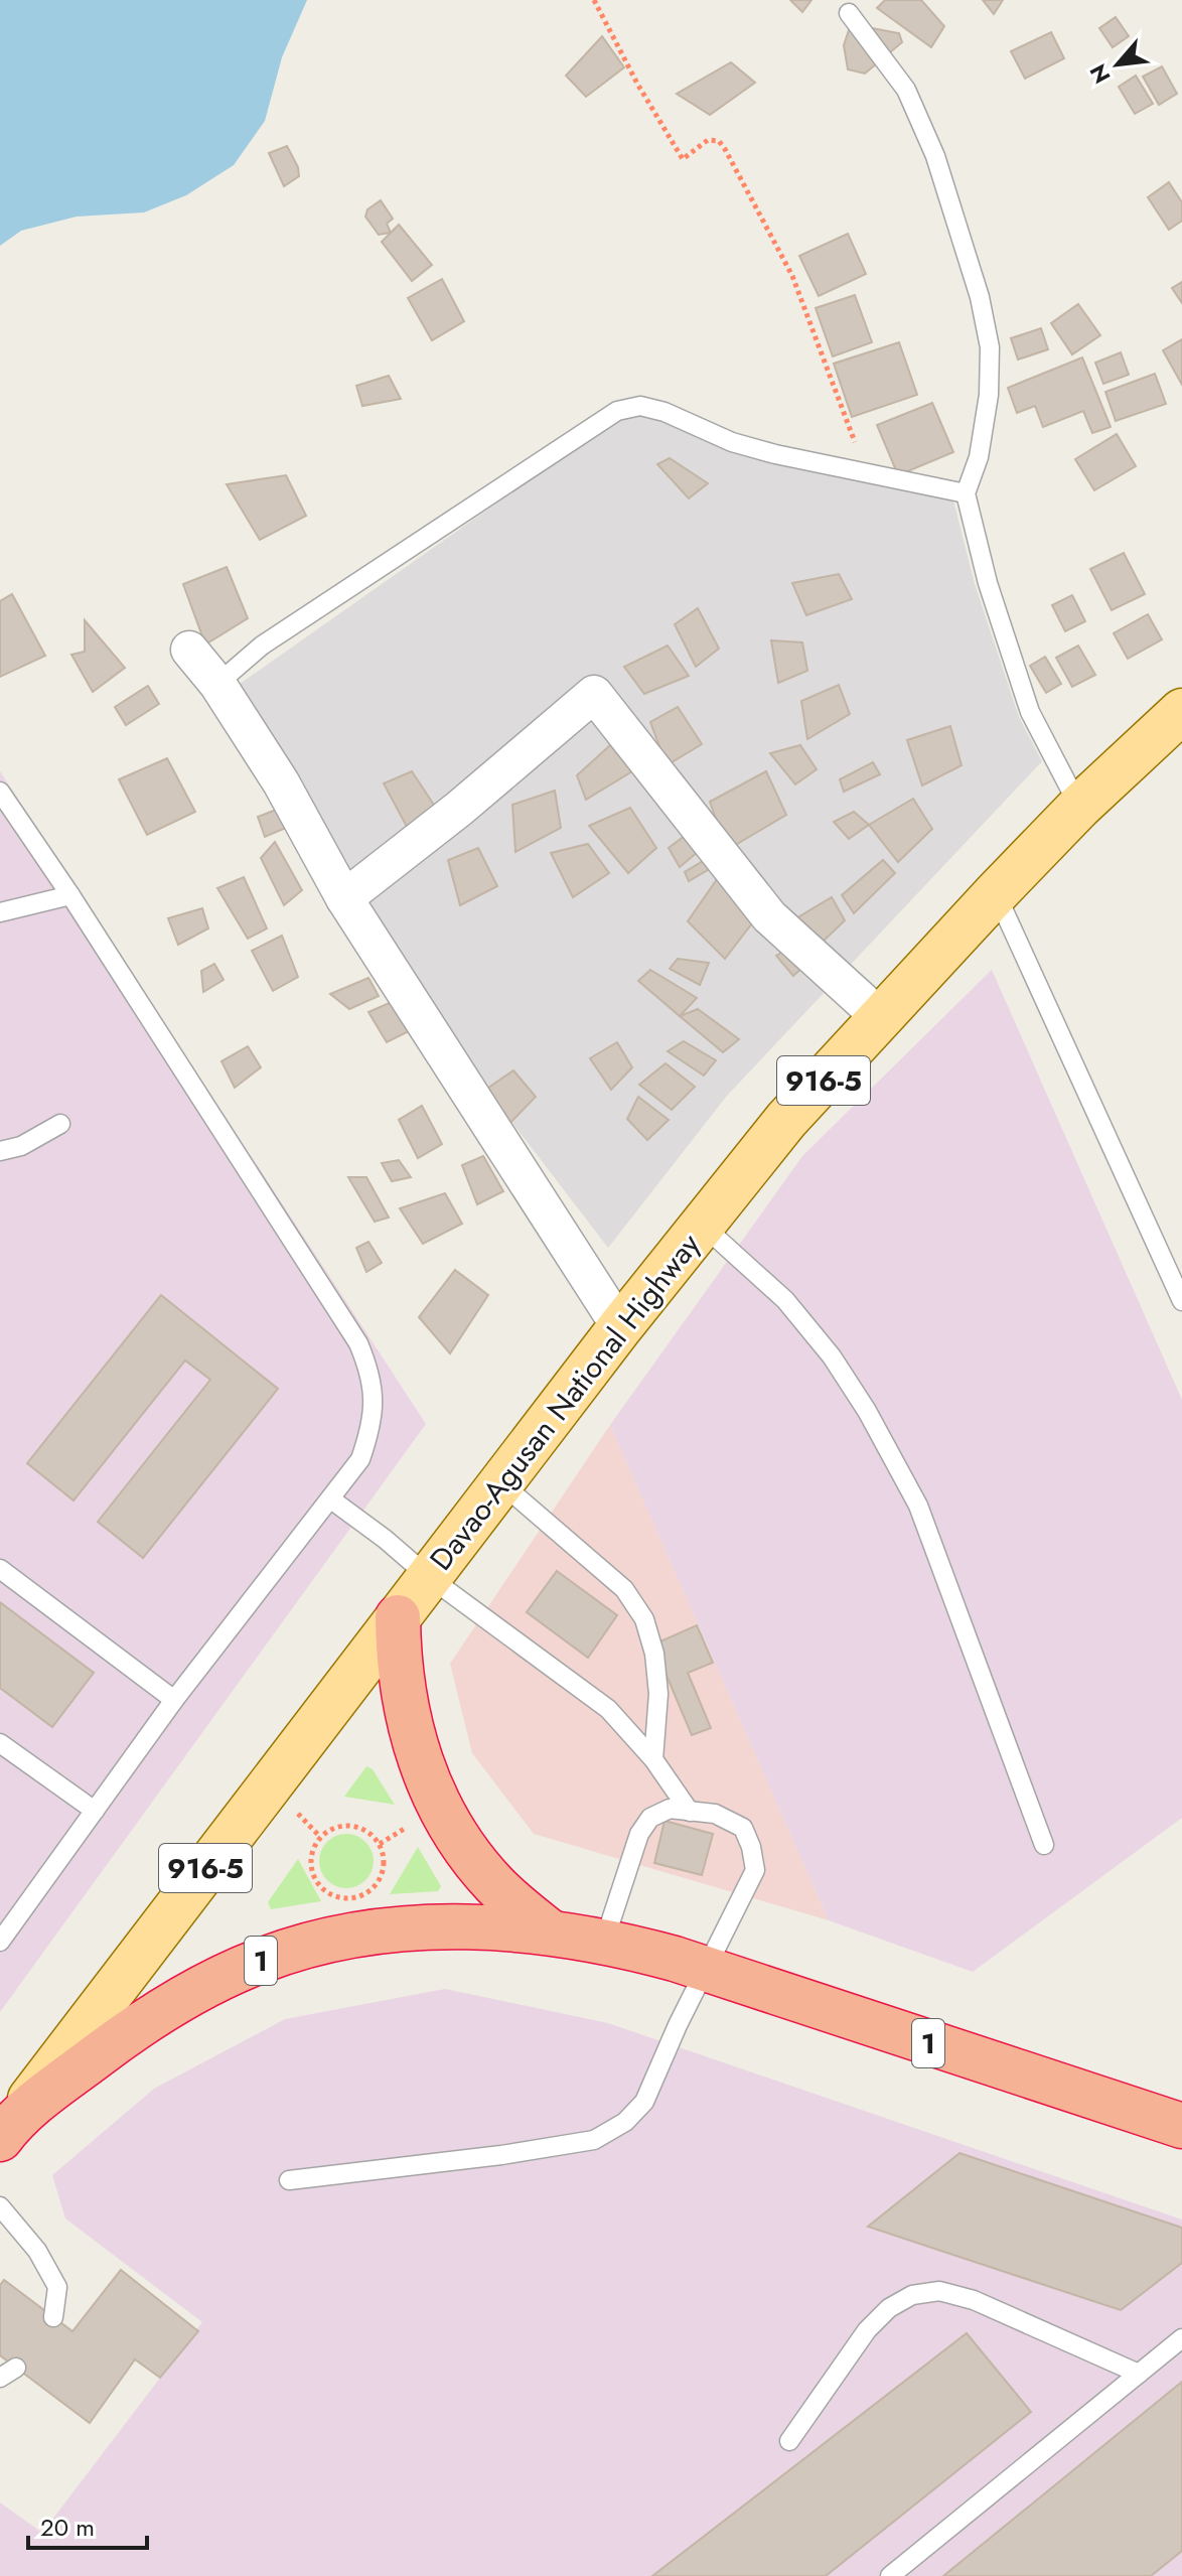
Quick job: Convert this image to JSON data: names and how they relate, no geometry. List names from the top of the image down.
{
  "streets": {
    "highway": ["1"],
    "main road": ["916-5", "Davao-Agusan National Highway"]
  },
  "crossings": [
    ["Davao-Agusan National Highway", "1"]
  ],
  "scale_bar": "20 m",
  "north": "bottom left"
}
